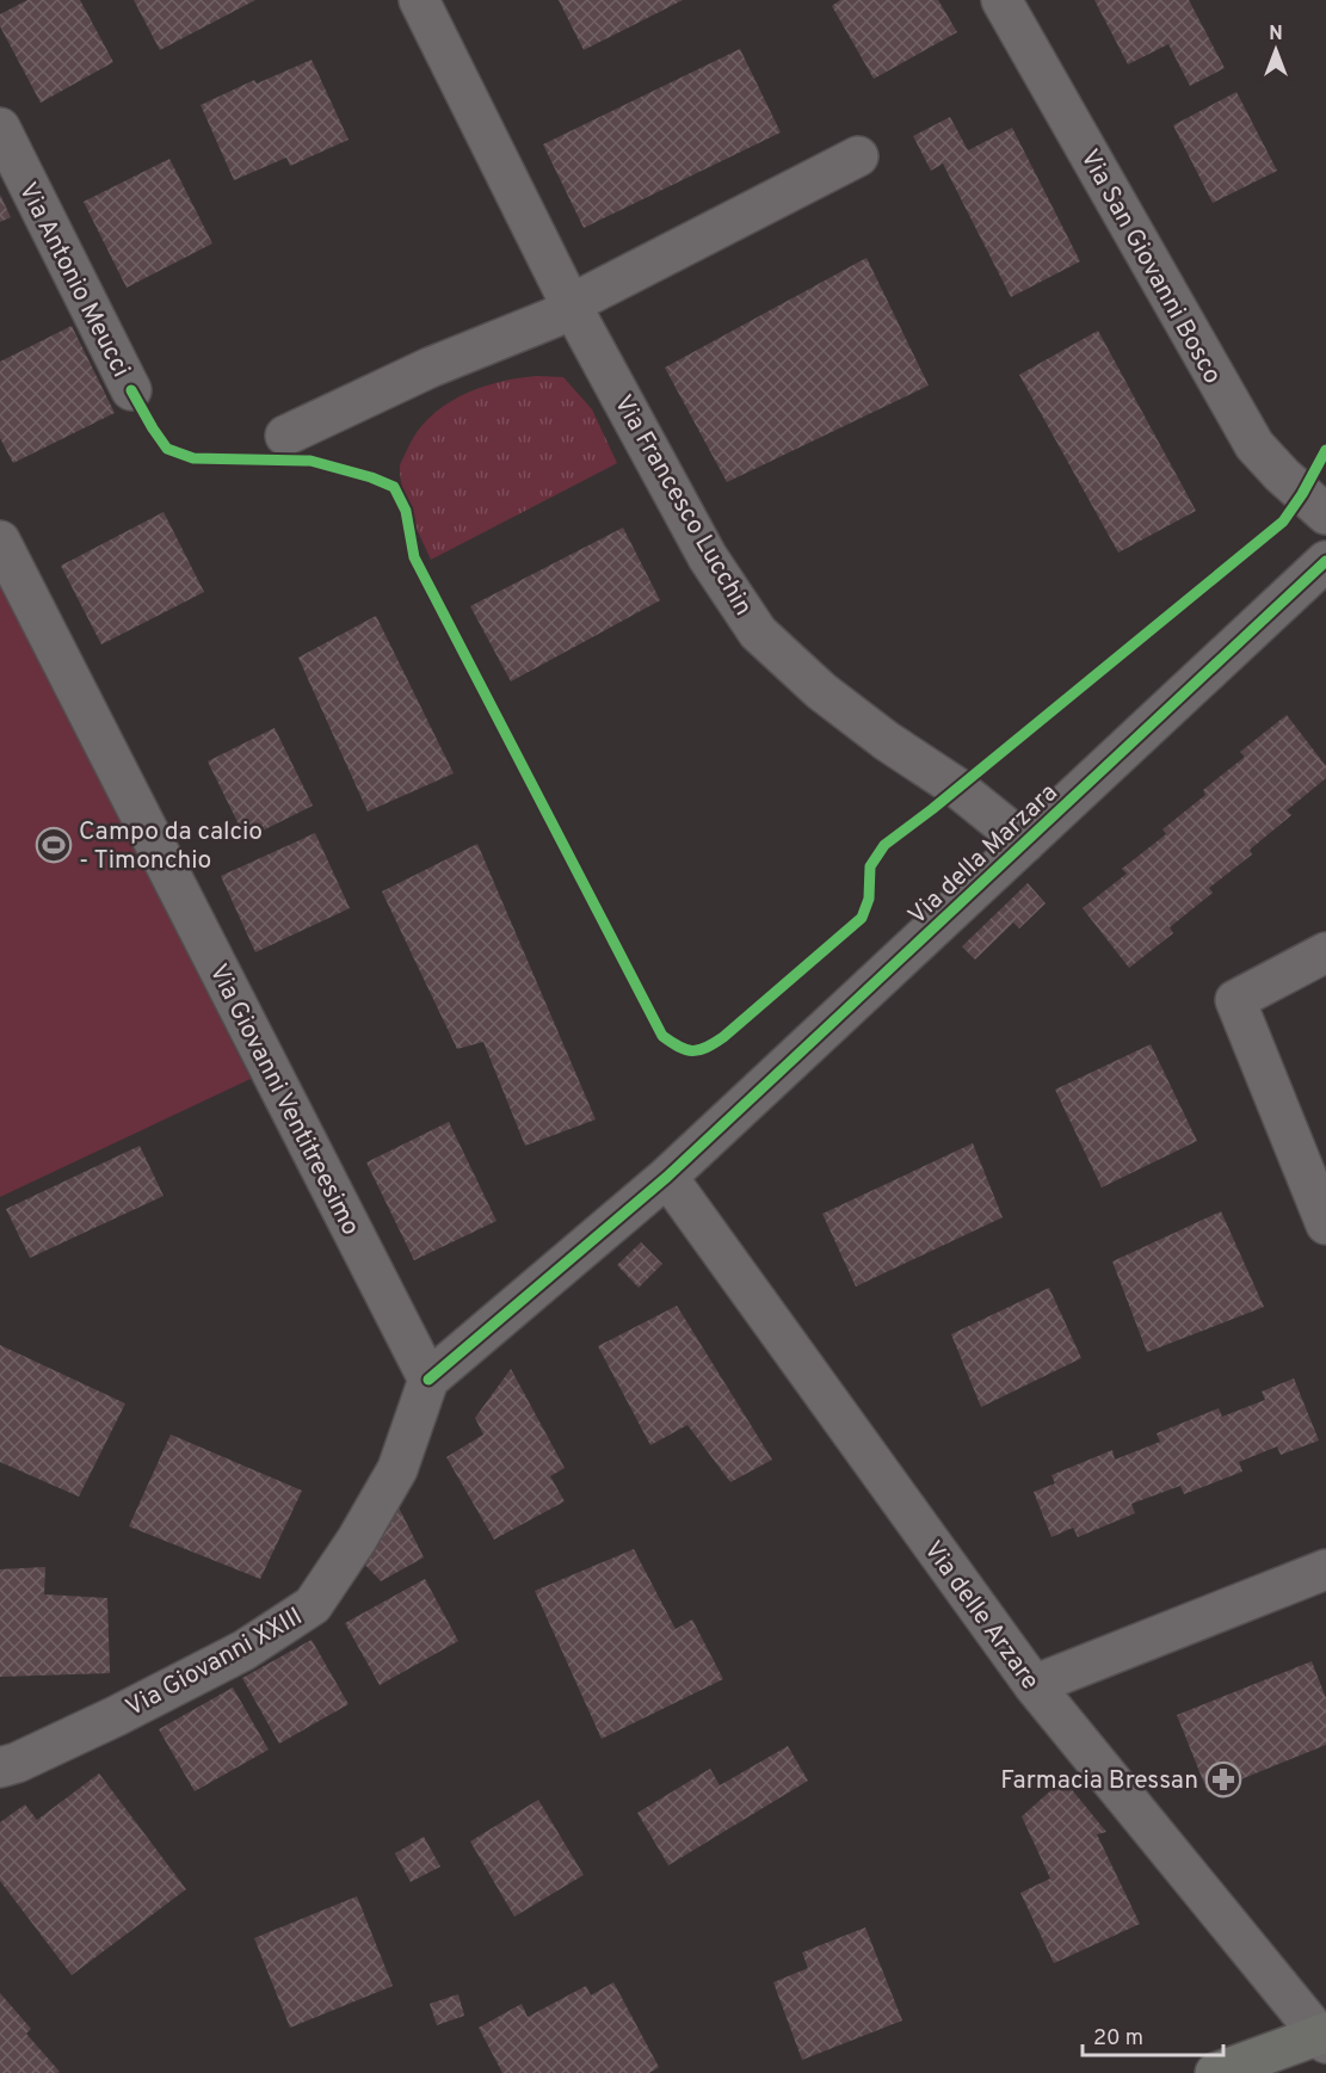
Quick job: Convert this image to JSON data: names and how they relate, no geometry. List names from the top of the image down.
{
  "streets": {
    "street": [
      "Via San Giovanni Bosco",
      "Via Antonio Meucci",
      "Via Francesco Lucchin",
      "Via della Marzara",
      "Via Giovanni Ventitreesimo",
      "Via delle Arzare",
      "Via Giovanni XXIII"
    ]
  },
  "crossings": [
    ["Via Francesco Lucchin", "Via della Marzara"],
    ["Via della Marzara", "Via delle Arzare"],
    ["Via Giovanni Ventitreesimo", "Via Giovanni XXIII"]
  ],
  "places": {
    "sports": ["Campo da calcio - Timonchio"],
    "pharmacy": ["Farmacia Bressan"]
  },
  "scale_bar": "20 m",
  "north": "top"
}
